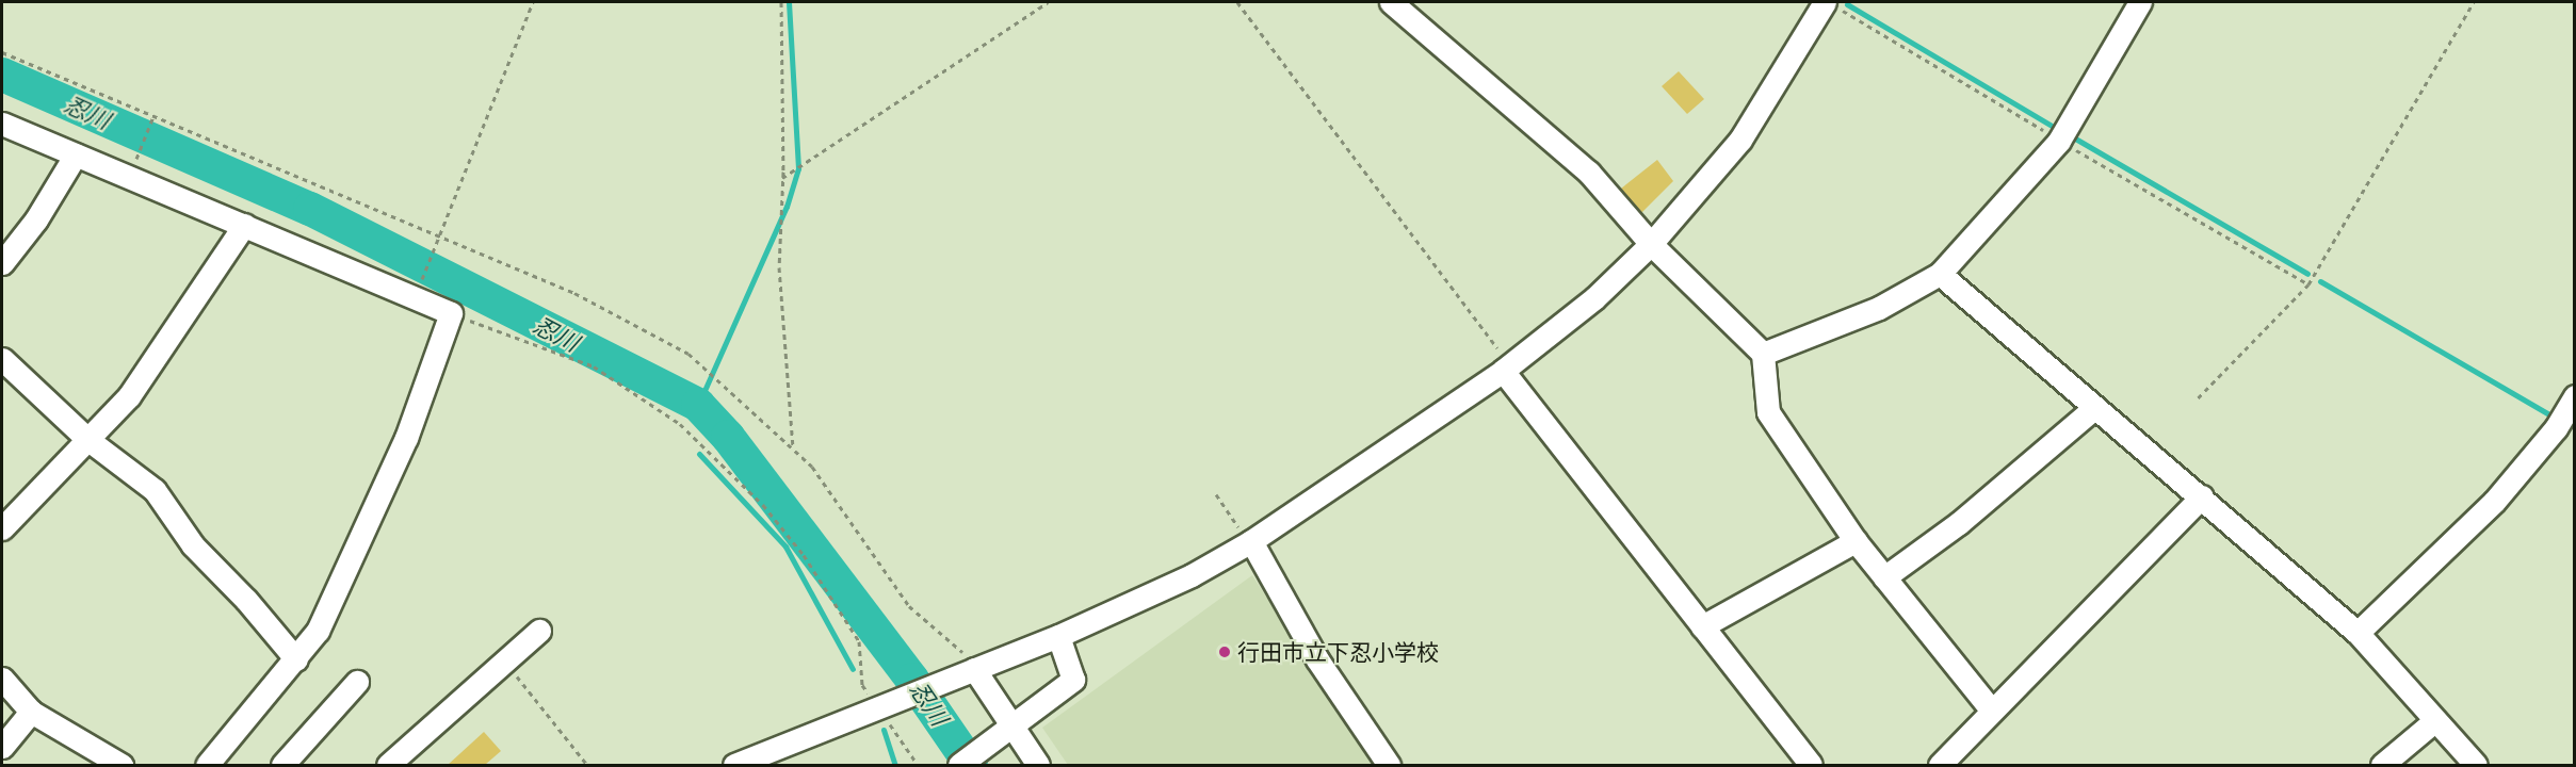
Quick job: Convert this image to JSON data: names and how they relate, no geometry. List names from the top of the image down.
{
  "water": ["忍川"],
  "places": ["行田市立下忍小学校"]
}
